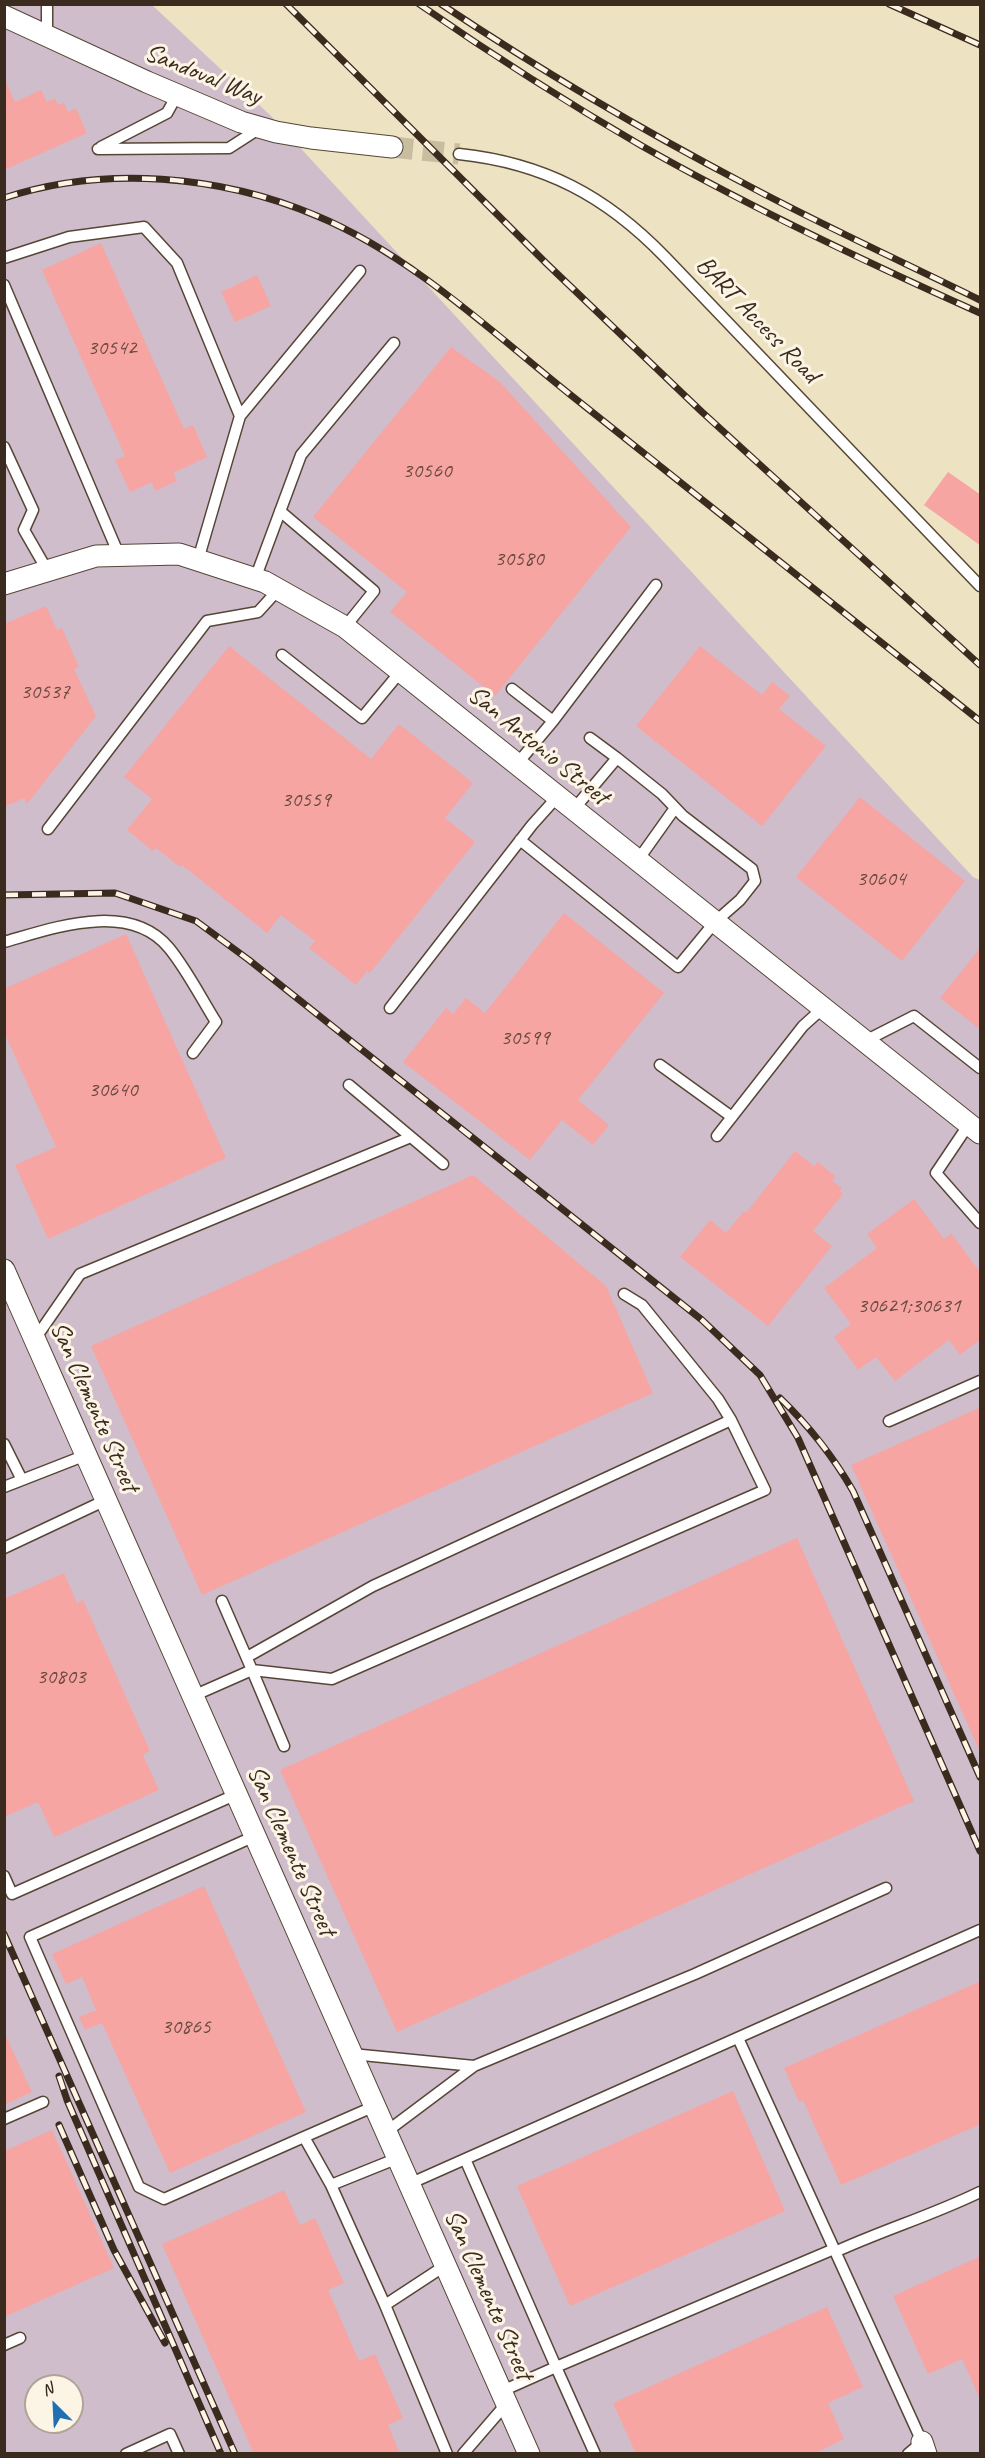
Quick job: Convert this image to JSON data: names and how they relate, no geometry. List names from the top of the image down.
{
  "streets": {
    "street": ["Sandoval Way", "San Antonio Street", "San Clemente Street"],
    "lane": ["BART Access Road"]
  },
  "house_numbers": [
    "30542",
    "30560",
    "30580",
    "30537",
    "30559",
    "30604",
    "30599",
    "30640",
    "30621;30631",
    "30803",
    "30865"
  ],
  "north": "top left"
}
